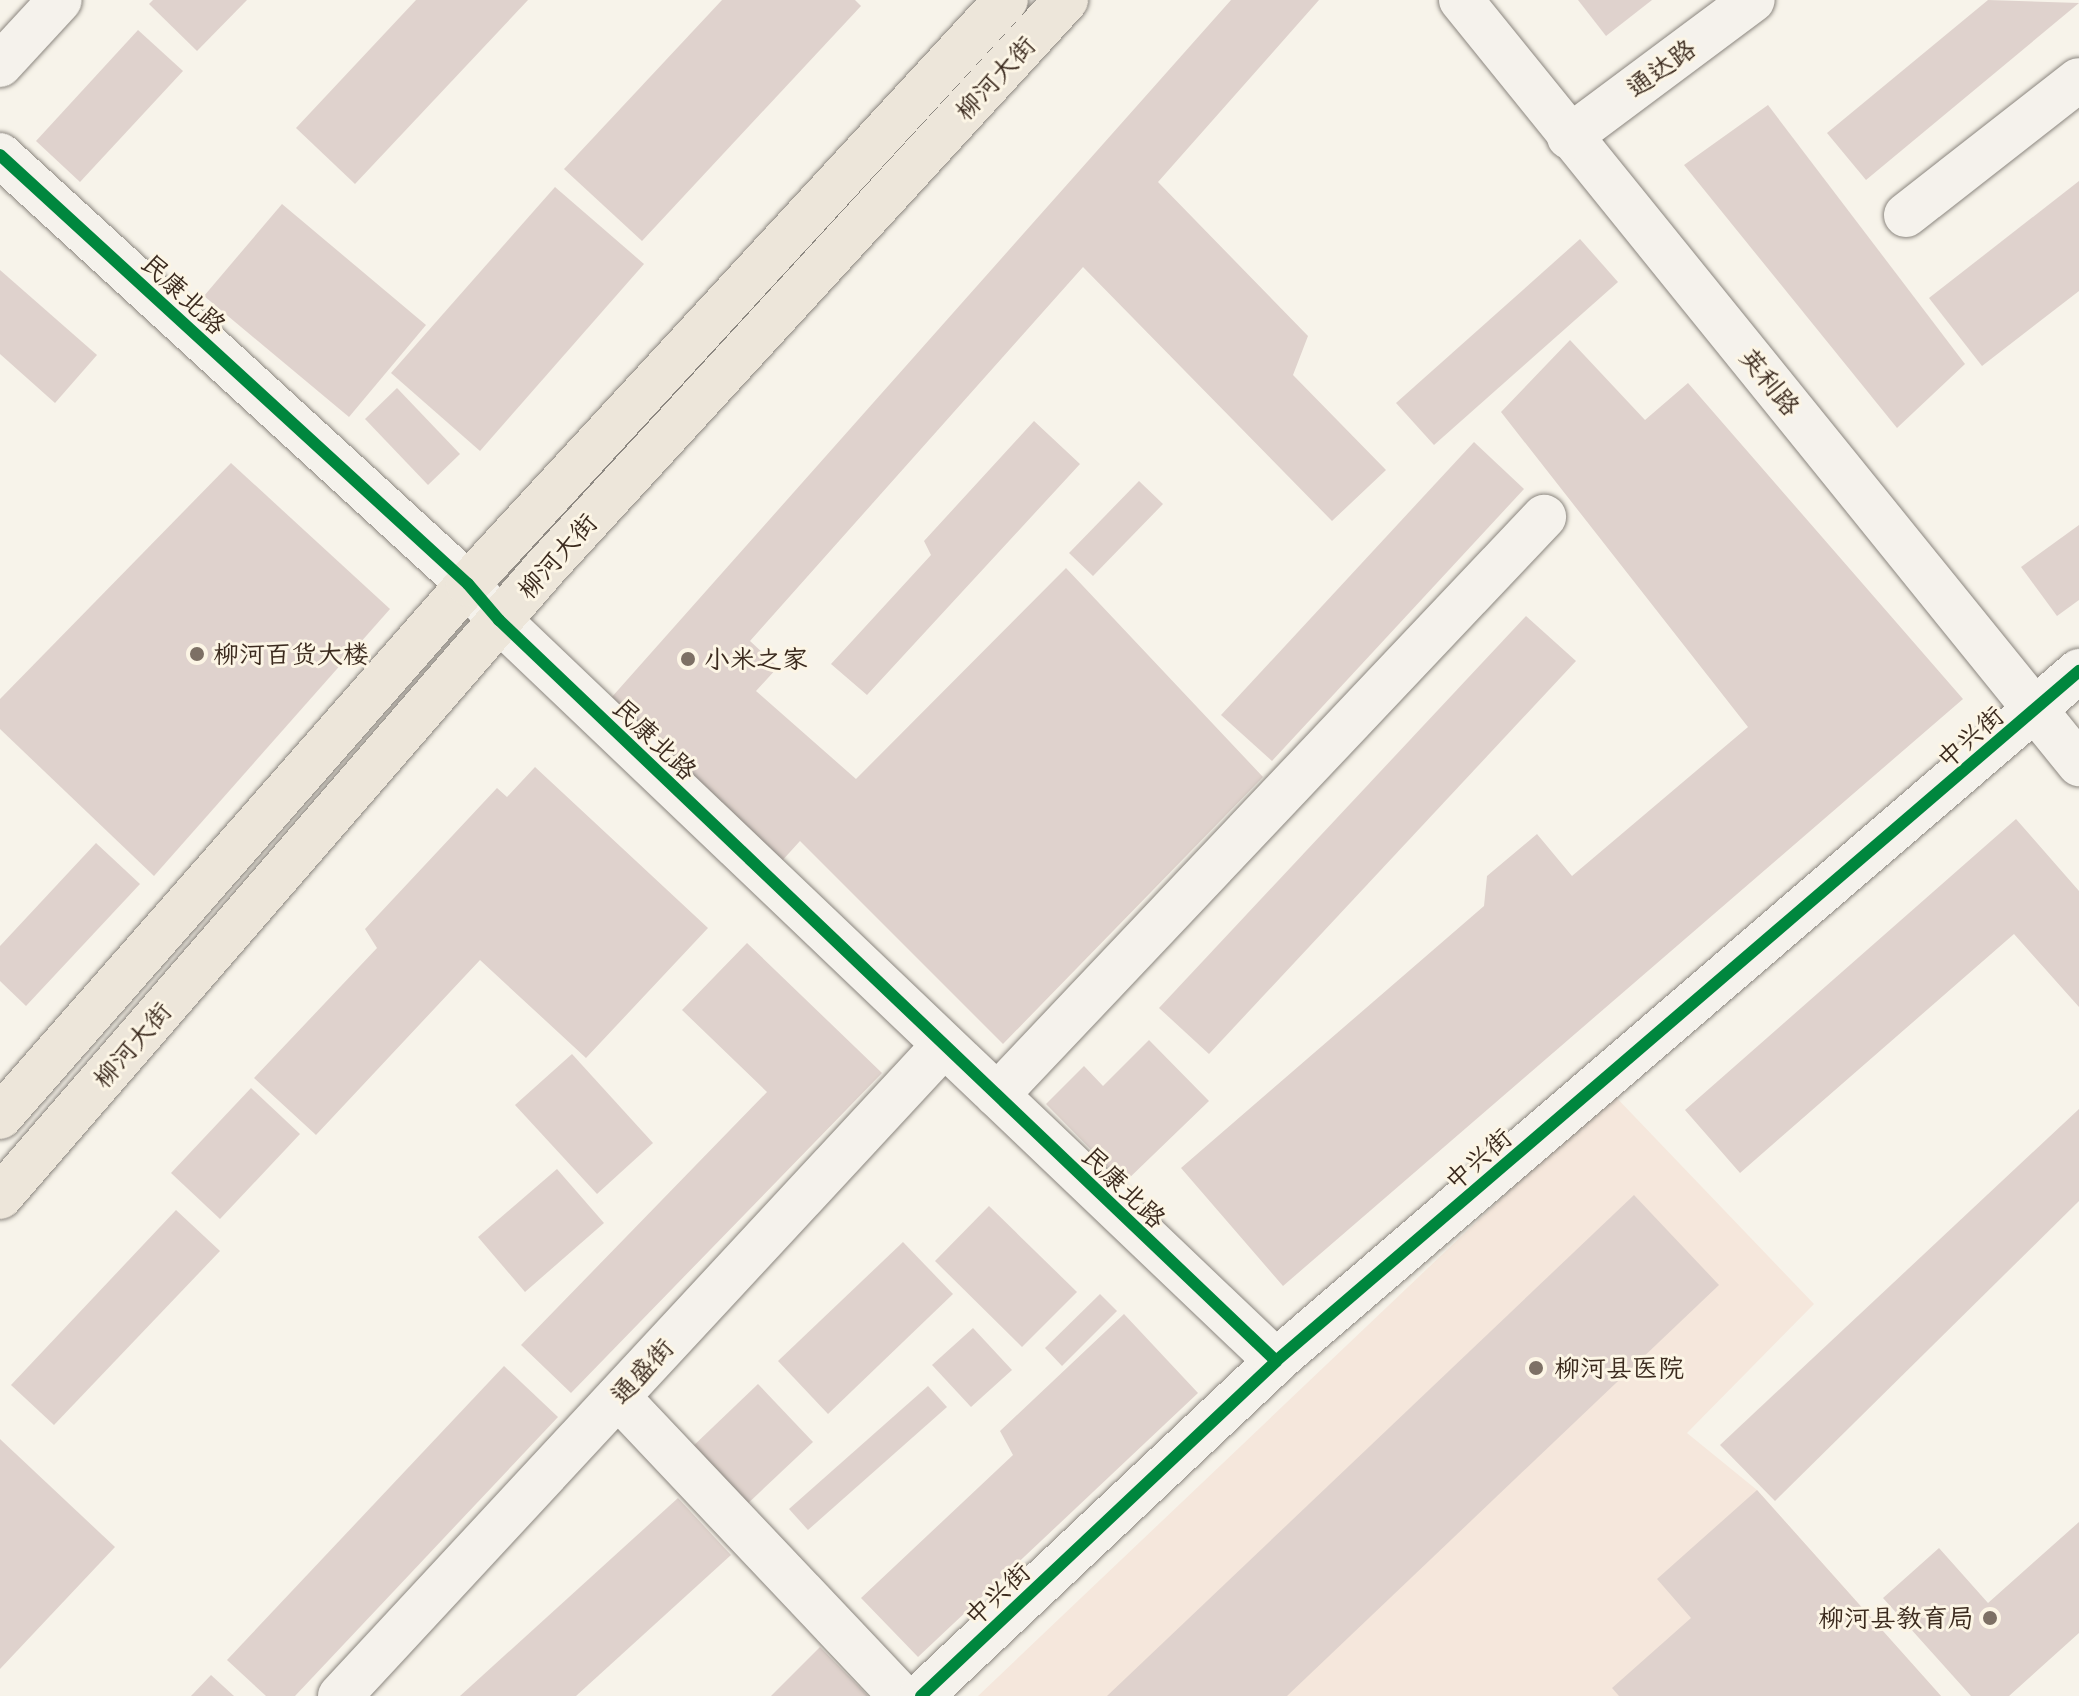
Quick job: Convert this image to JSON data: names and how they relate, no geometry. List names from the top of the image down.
{
  "streets": {
    "main road": ["柳河大街"],
    "street": [
      "通达路",
      "民康北路",
      "英利路",
      "中兴街",
      "通盛街"
    ]
  },
  "crossings": [
    ["通达路", "英利路"],
    ["柳河大街", "民康北路"],
    ["民康北路", "中兴街"],
    ["民康北路", "通盛街"],
    ["英利路", "中兴街"]
  ],
  "places": [
    "柳河百货大楼",
    "小米之家",
    "柳河县医院",
    "柳河县教育局"
  ]
}
